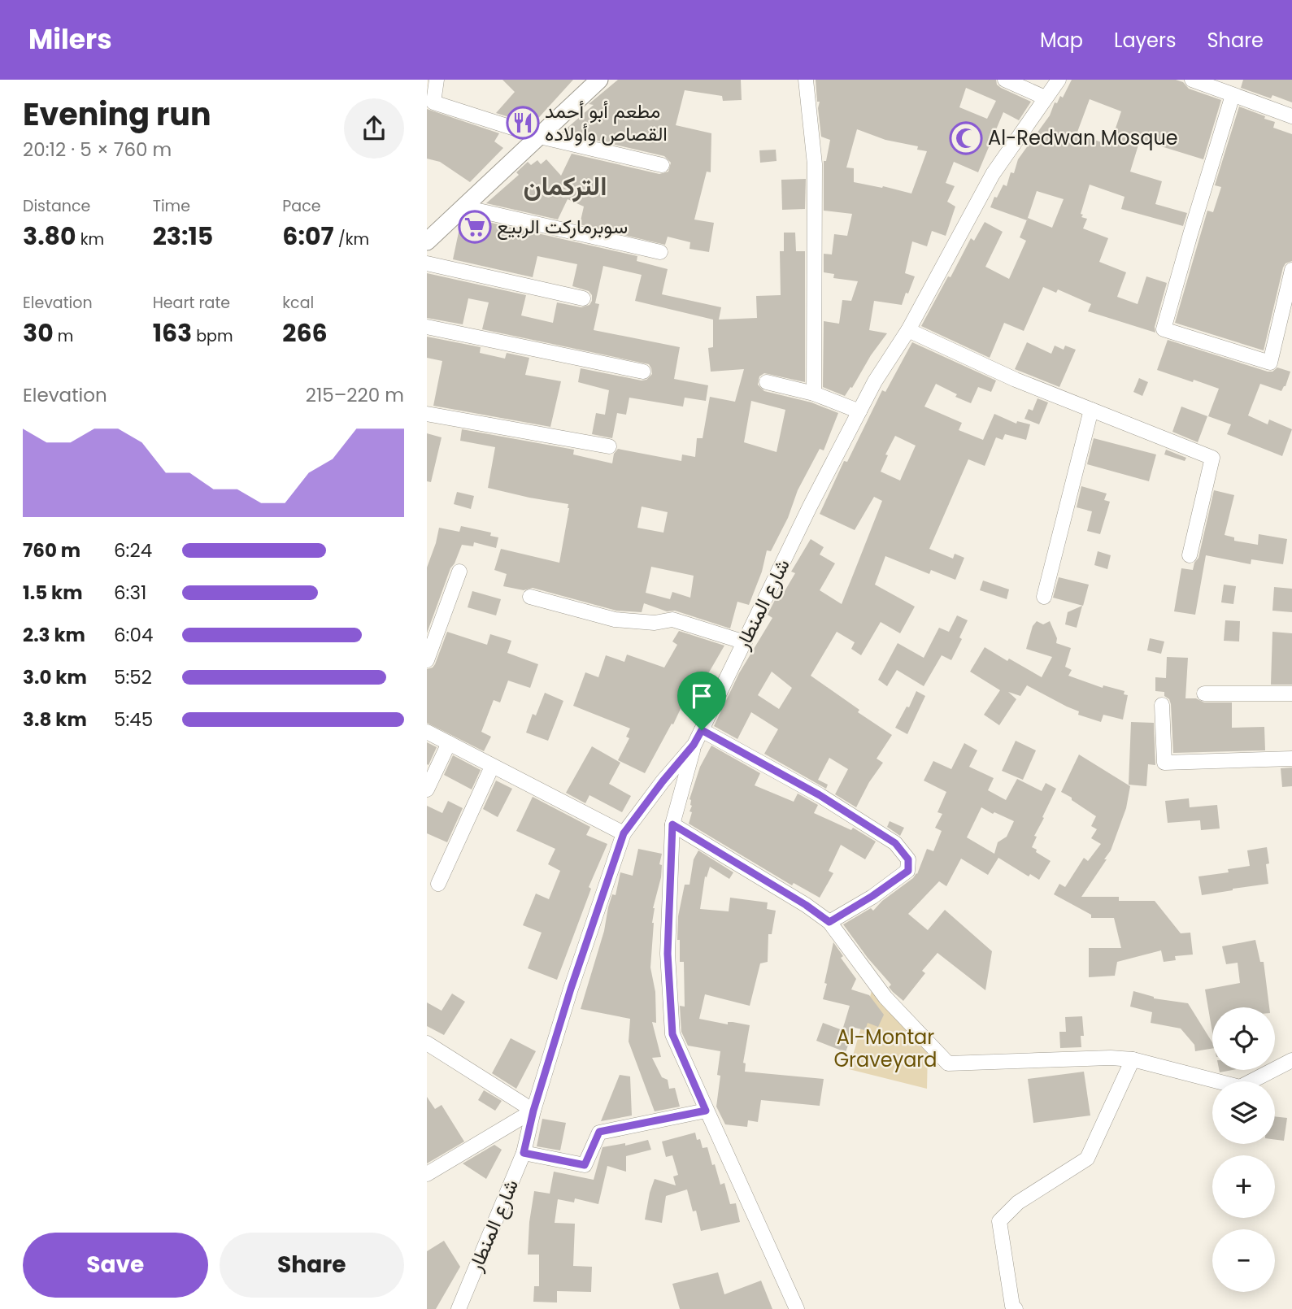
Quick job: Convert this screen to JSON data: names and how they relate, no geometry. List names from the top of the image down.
{
  "streets": {
    "street": ["شارع المنطار"]
  },
  "districts": ["التركمان"],
  "parks": ["Al-Montar Graveyard"],
  "places": {
    "restaurant": ["مطعم أبو أحمد القصاص وأولاده"],
    "mosque": ["Al-Redwan Mosque"],
    "supermarket": ["سوبرماركت الربيع"]
  },
  "page": {
    "header": "Milers",
    "nav": ["Map", "Layers", "Share"],
    "heading": ["Evening run", "20:12 · 5 × 760 m"],
    "stats": [
      ["Distance", "3.80 km"],
      ["Time", "23:15"],
      ["Pace", "6:07 /km"],
      ["Elevation", "30 m"],
      ["Heart rate", "163 bpm"],
      ["kcal", "266"]
    ],
    "chart": ["Elevation", "215–220 m"],
    "list": [
      {
        "name": "760 m",
        "note": "6:24"
      },
      {
        "name": "1.5 km",
        "note": "6:31"
      },
      {
        "name": "2.3 km",
        "note": "6:04"
      },
      {
        "name": "3.0 km",
        "note": "5:52"
      },
      {
        "name": "3.8 km",
        "note": "5:45"
      }
    ],
    "map_buttons": ["+", "−"],
    "buttons": ["Save", "Share"]
  }
}
